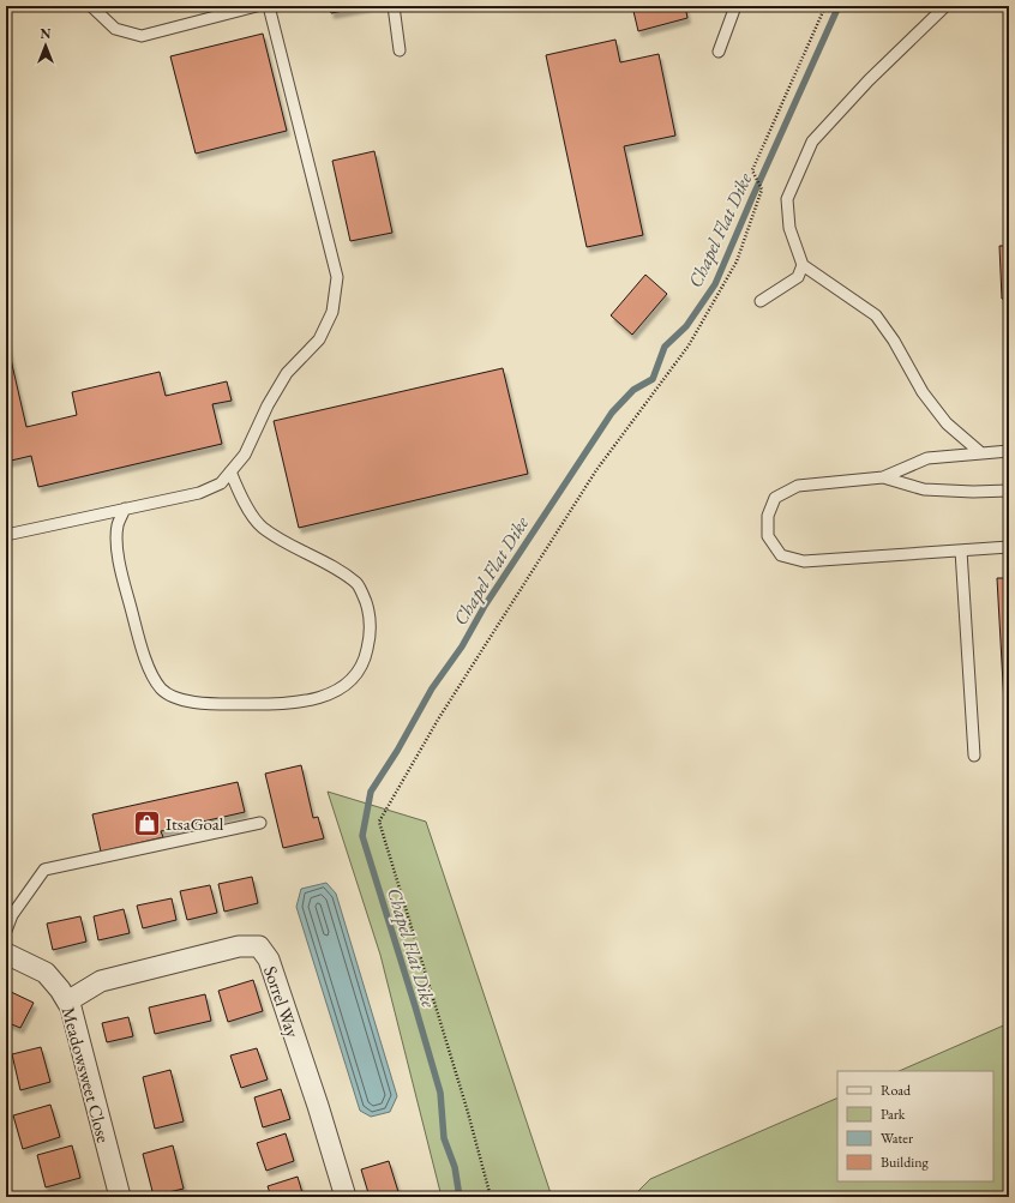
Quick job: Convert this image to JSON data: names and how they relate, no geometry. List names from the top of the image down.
{
  "streets": {
    "street": ["Sorrel Way", "Meadowsweet Close"]
  },
  "crossings": [
    ["Sorrel Way", "Meadowsweet Close"]
  ],
  "water": ["Chapel Flat Dike"],
  "places": {
    "shop": ["ItsaGoal"]
  },
  "legend": [
    "Road",
    "Park",
    "Water",
    "Building"
  ],
  "north": "top"
}
